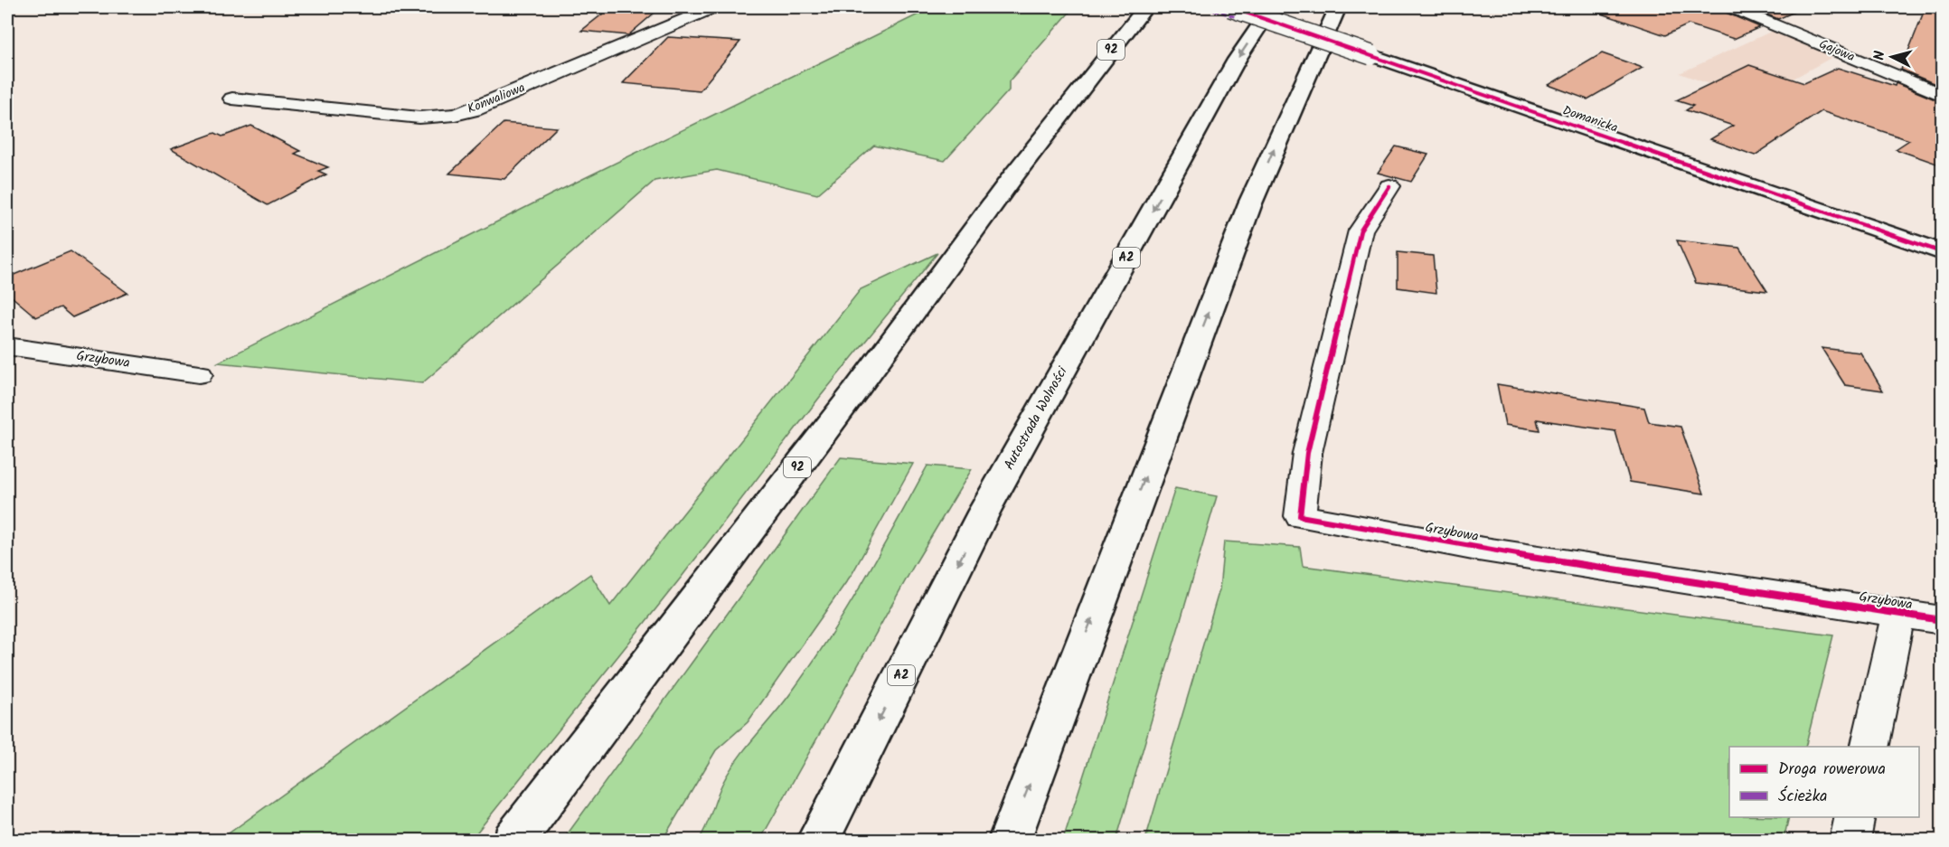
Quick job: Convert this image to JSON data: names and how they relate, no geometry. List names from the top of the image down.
{
  "streets": {
    "main road": [
      "92",
      "Domanicka",
      "A2",
      "Autostrada Wolności"
    ],
    "street": ["Gajowa", "Konwaliowa", "Grzybowa"]
  },
  "legend": ["Droga rowerowa", "Ścieżka"],
  "north": "left"
}
